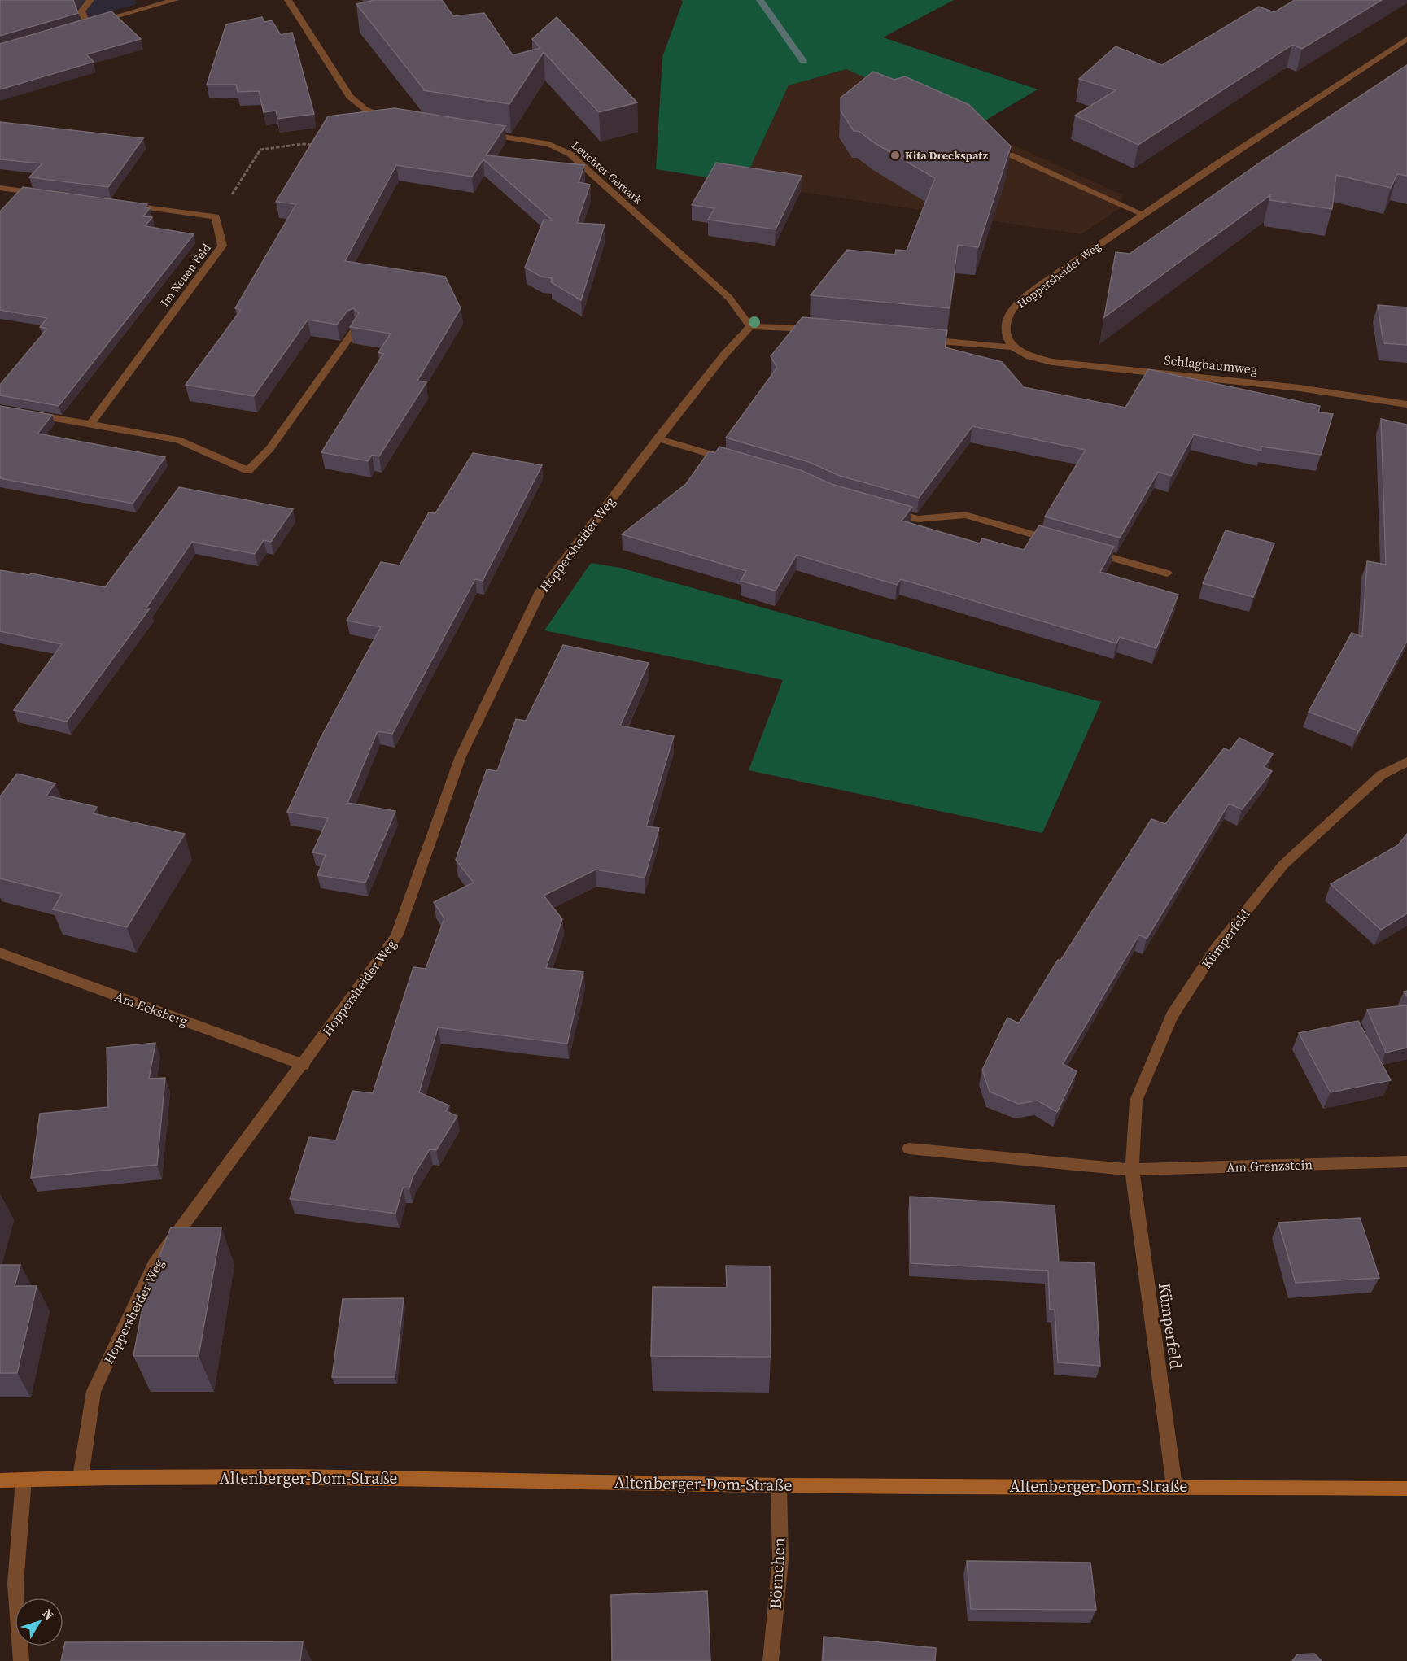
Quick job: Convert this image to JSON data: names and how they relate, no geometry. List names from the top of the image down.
{
  "streets": {
    "main road": ["Altenberger-Dom-Straße"],
    "street": [
      "Leuchter Gemark",
      "Im Neuen Feld",
      "Hoppersheider Weg",
      "Schlagbaumweg",
      "Kümperfeld",
      "Am Ecksberg",
      "Am Grenzstein",
      "Börnchen"
    ]
  },
  "crossings": [
    ["Leuchter Gemark", "Hoppersheider Weg"],
    ["Hoppersheider Weg", "Schlagbaumweg"],
    ["Hoppersheider Weg", "Am Ecksberg"],
    ["Hoppersheider Weg", "Altenberger-Dom-Straße"],
    ["Kümperfeld", "Am Grenzstein"],
    ["Kümperfeld", "Altenberger-Dom-Straße"],
    ["Altenberger-Dom-Straße", "Börnchen"]
  ],
  "places": ["Kita Dreckspatz"],
  "north": "top right"
}
